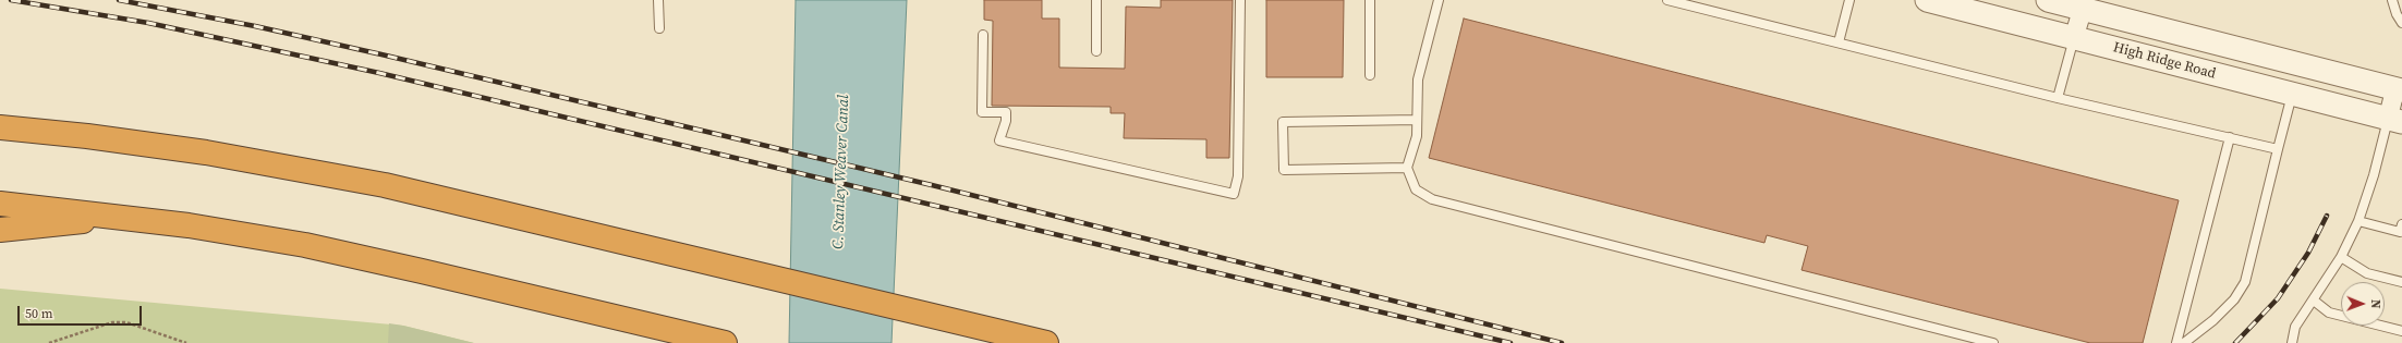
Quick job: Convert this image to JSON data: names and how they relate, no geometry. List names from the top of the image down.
{
  "streets": {
    "street": ["High Ridge Road"]
  },
  "water": ["C. Stanley Weaver Canal"],
  "scale_bar": "50 m",
  "north": "right"
}
